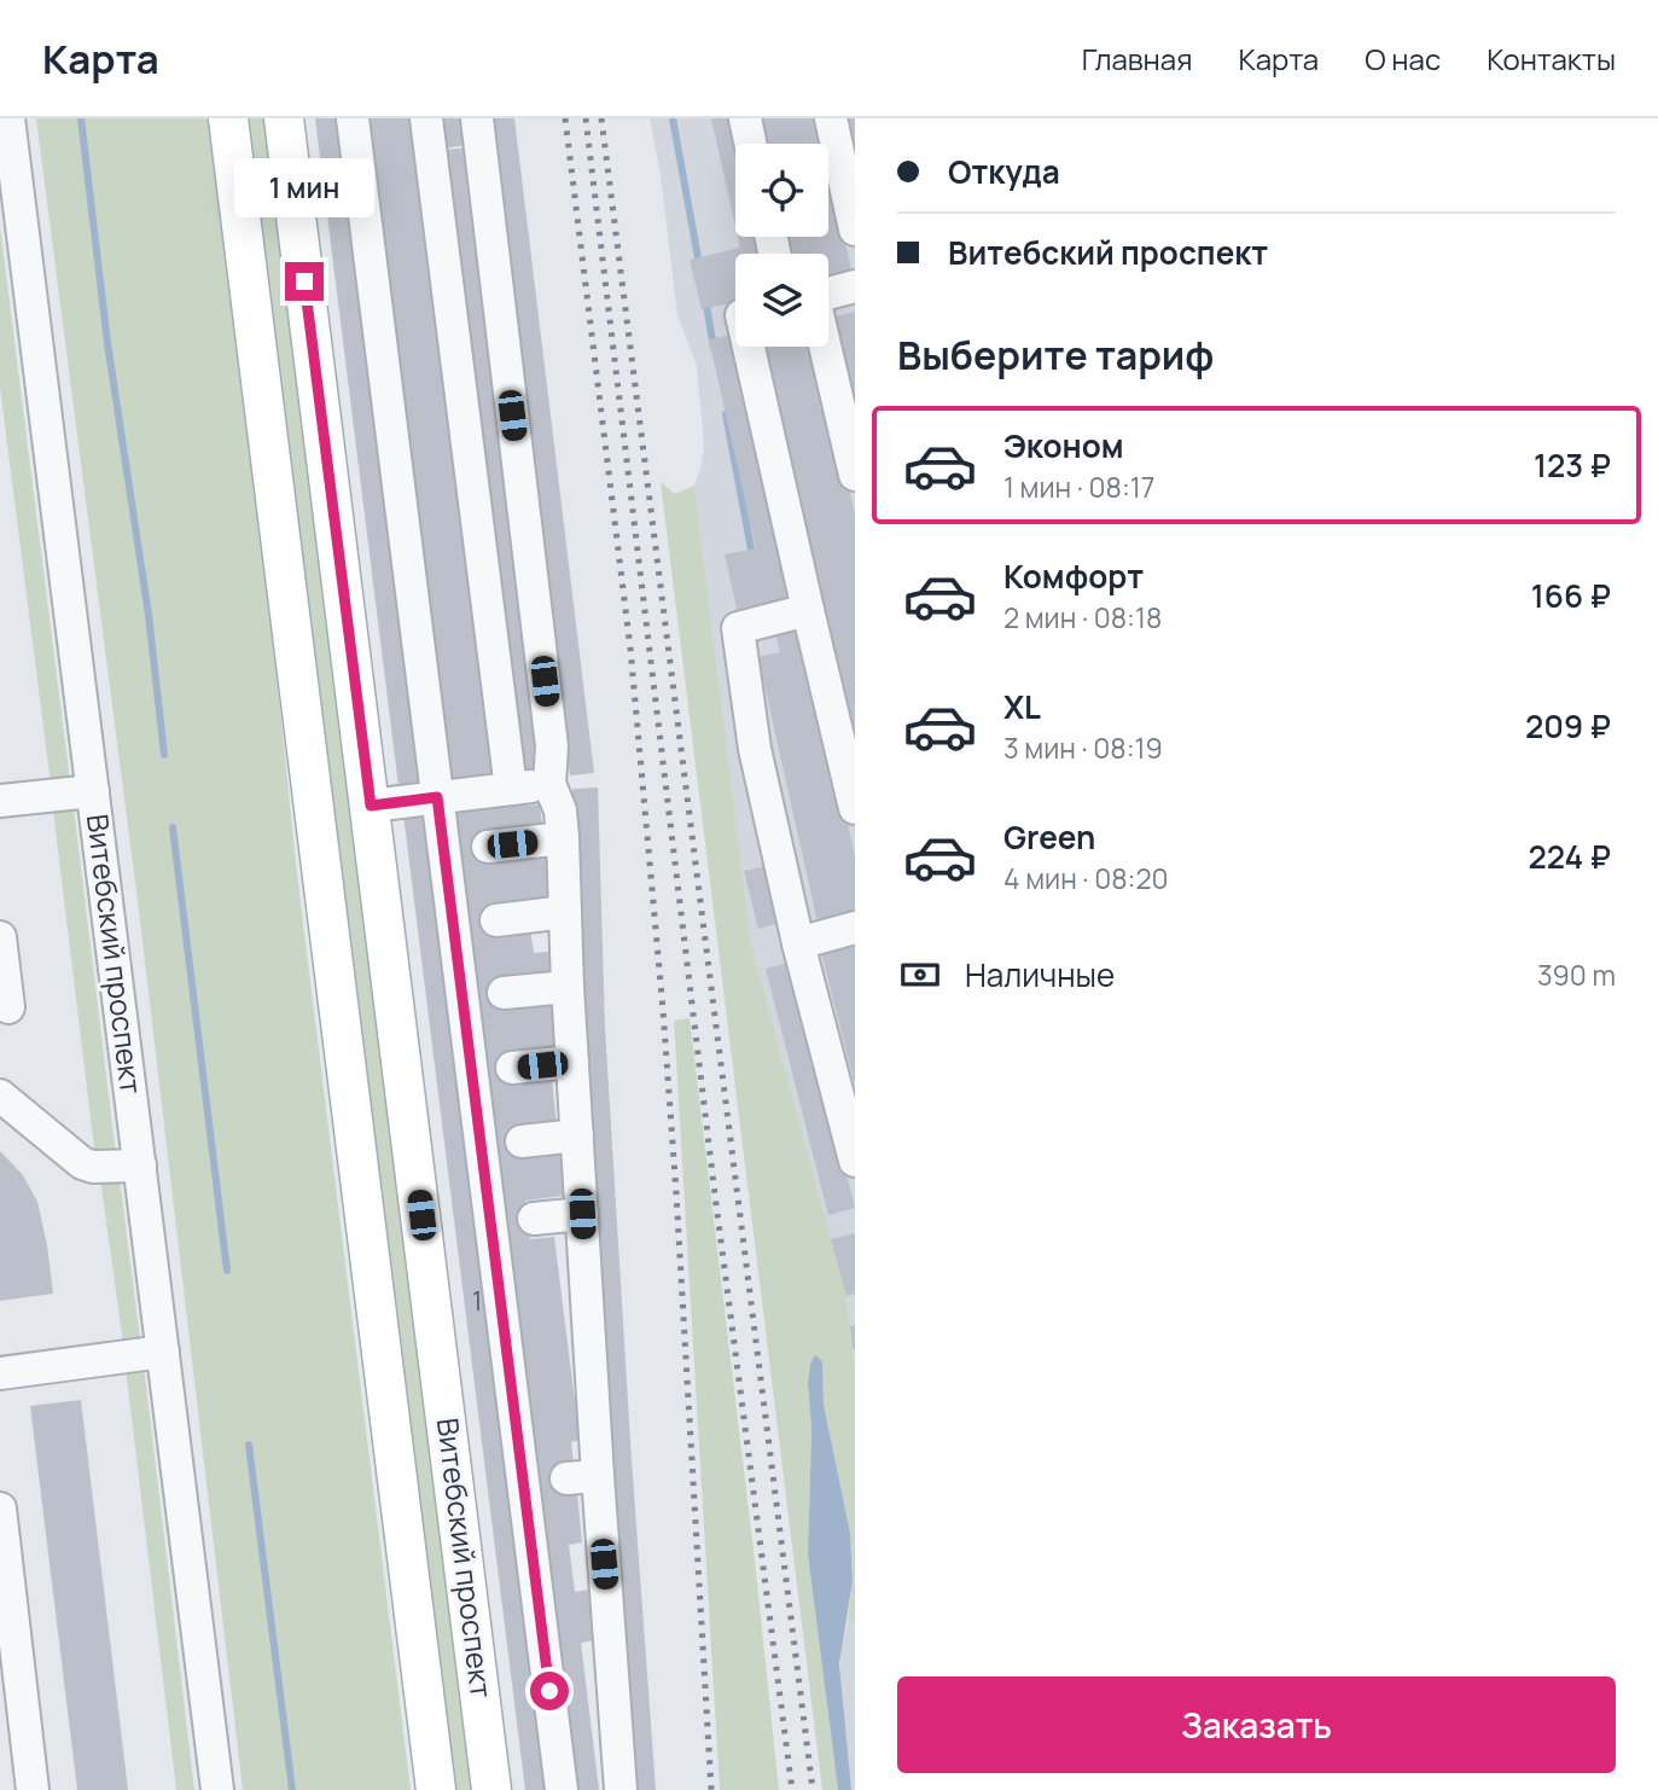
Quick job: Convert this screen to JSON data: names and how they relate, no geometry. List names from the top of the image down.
{
  "streets": {
    "main road": ["Витебский проспект"]
  },
  "house_numbers": ["1"],
  "page": {
    "header": "Карта",
    "nav": [
      "Главная",
      "Карта",
      "О нас",
      "Контакты"
    ],
    "banner": ["Откуда", "Витебский проспект"],
    "bubble": "1 мин",
    "heading": "Выберите тариф",
    "list": [
      {
        "name": "Эконом",
        "note": "1 мин · 08:17",
        "value": "123 ₽"
      },
      {
        "name": "Комфорт",
        "note": "2 мин · 08:18",
        "value": "166 ₽"
      },
      {
        "name": "XL",
        "note": "3 мин · 08:19",
        "value": "209 ₽"
      },
      {
        "name": "Green",
        "note": "4 мин · 08:20",
        "value": "224 ₽"
      }
    ],
    "pay": ["Наличные", "390 m"],
    "buttons": "Заказать"
  }
}
